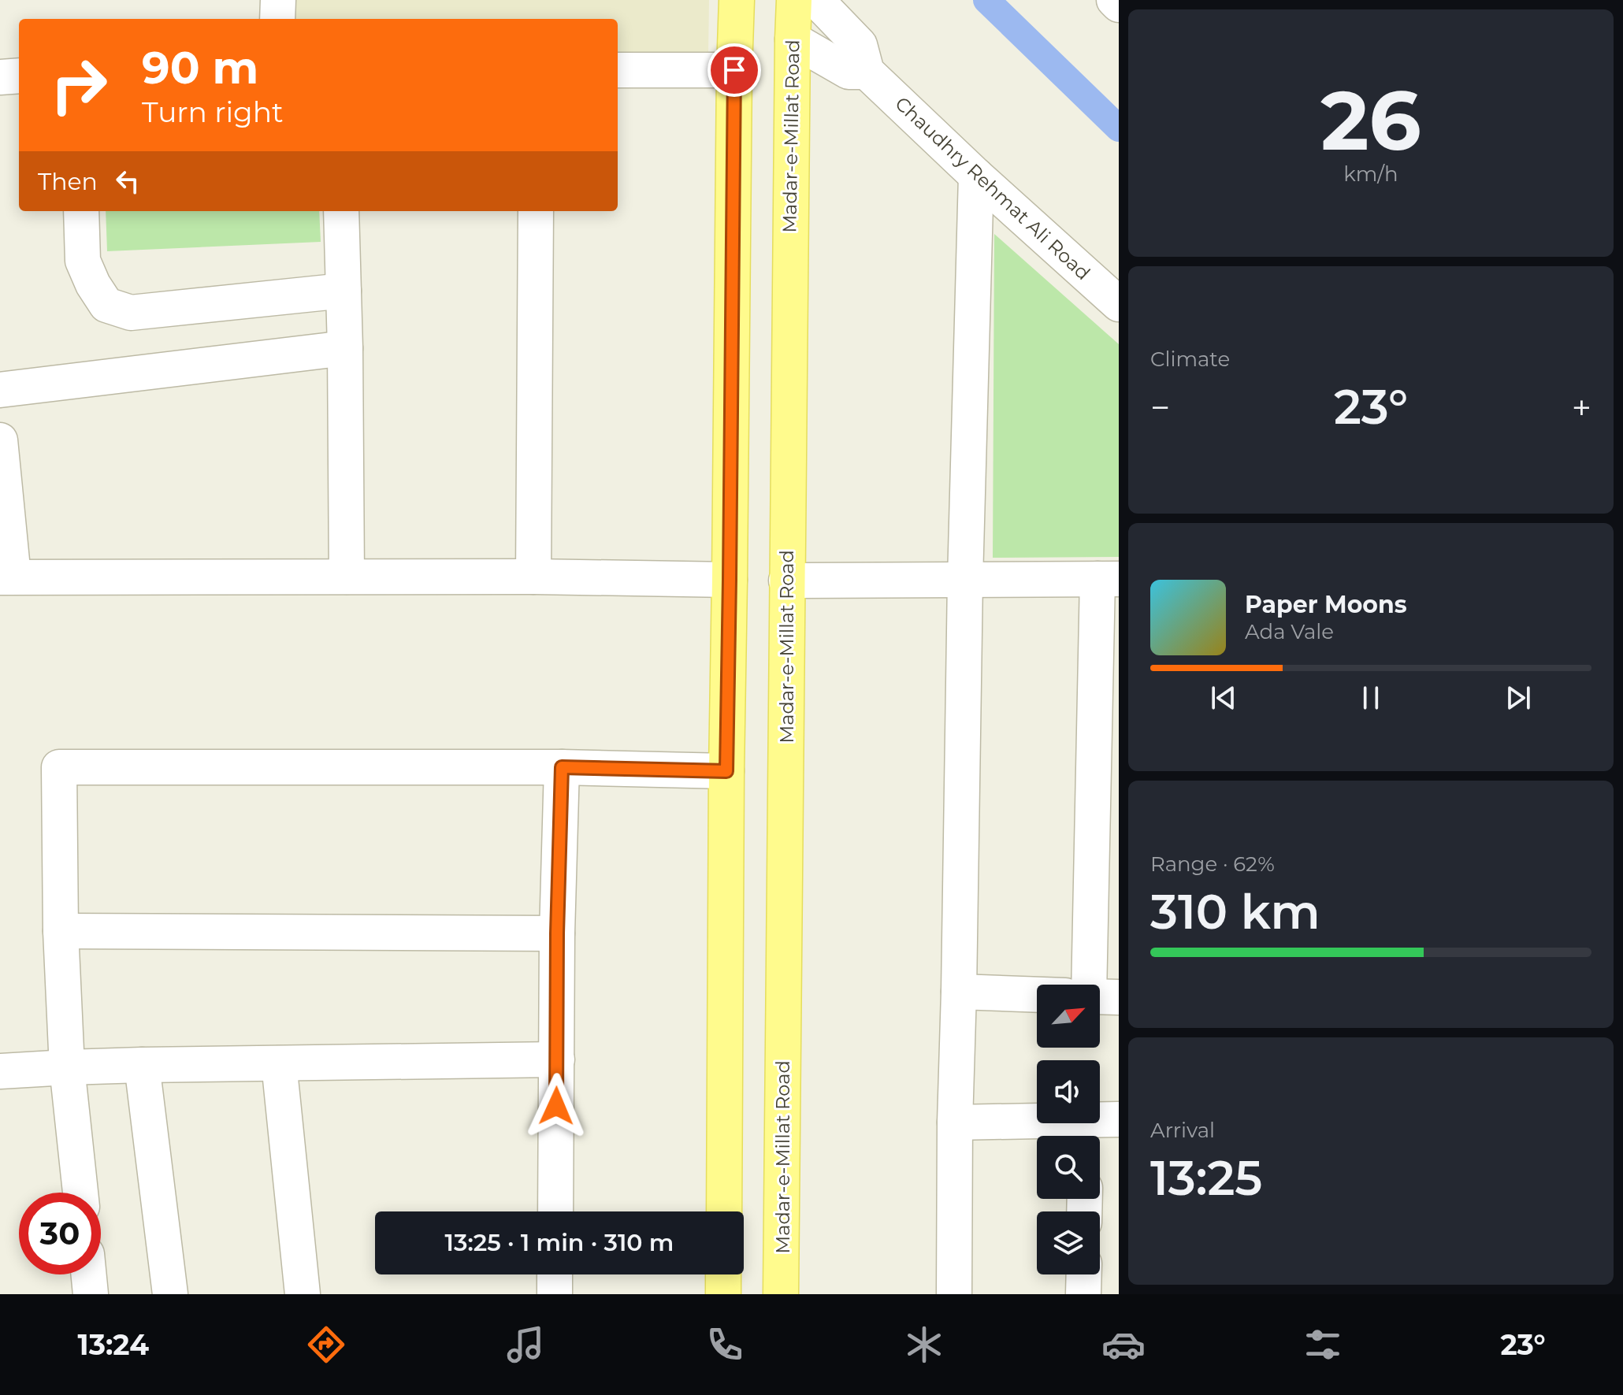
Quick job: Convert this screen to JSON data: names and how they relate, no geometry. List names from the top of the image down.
{
  "streets": {
    "main road": ["Madar-e-Millat Road"],
    "street": ["Chaudhry Rehmat Ali Road"]
  },
  "north": "top right",
  "page": {
    "tile": [
      ["26", "km/h"],
      "Climate",
      ["Range · 62%", "310 km"],
      ["Arrival", "13:25"]
    ],
    "turn": ["90 m", "Turn right"],
    "then": "Then",
    "heat": ["−", "23°", "+"],
    "song": ["Paper Moons", "Ada Vale"],
    "limit": "30",
    "trip": "13:25 · 1 min · 310 m",
    "tabs": ["13:24", "23°"]
  }
}
